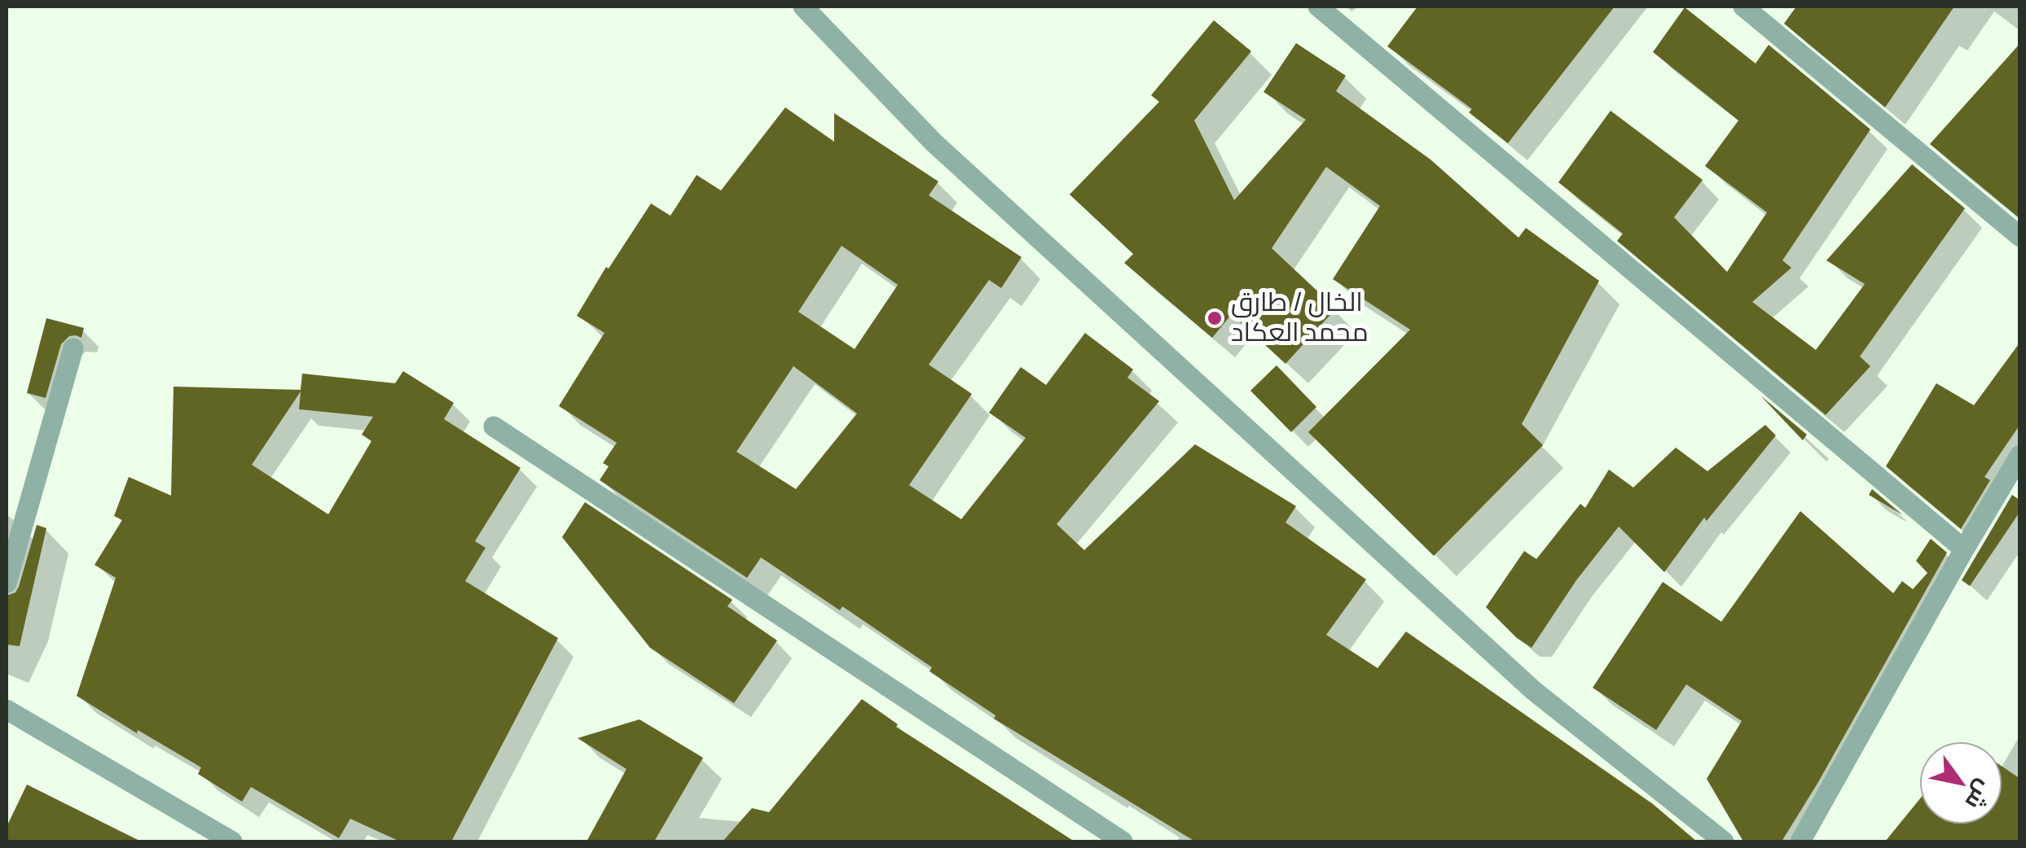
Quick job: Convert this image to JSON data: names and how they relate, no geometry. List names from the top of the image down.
{
  "places": ["الخال / طارق محمد العكاد"],
  "north": "bottom right"
}
